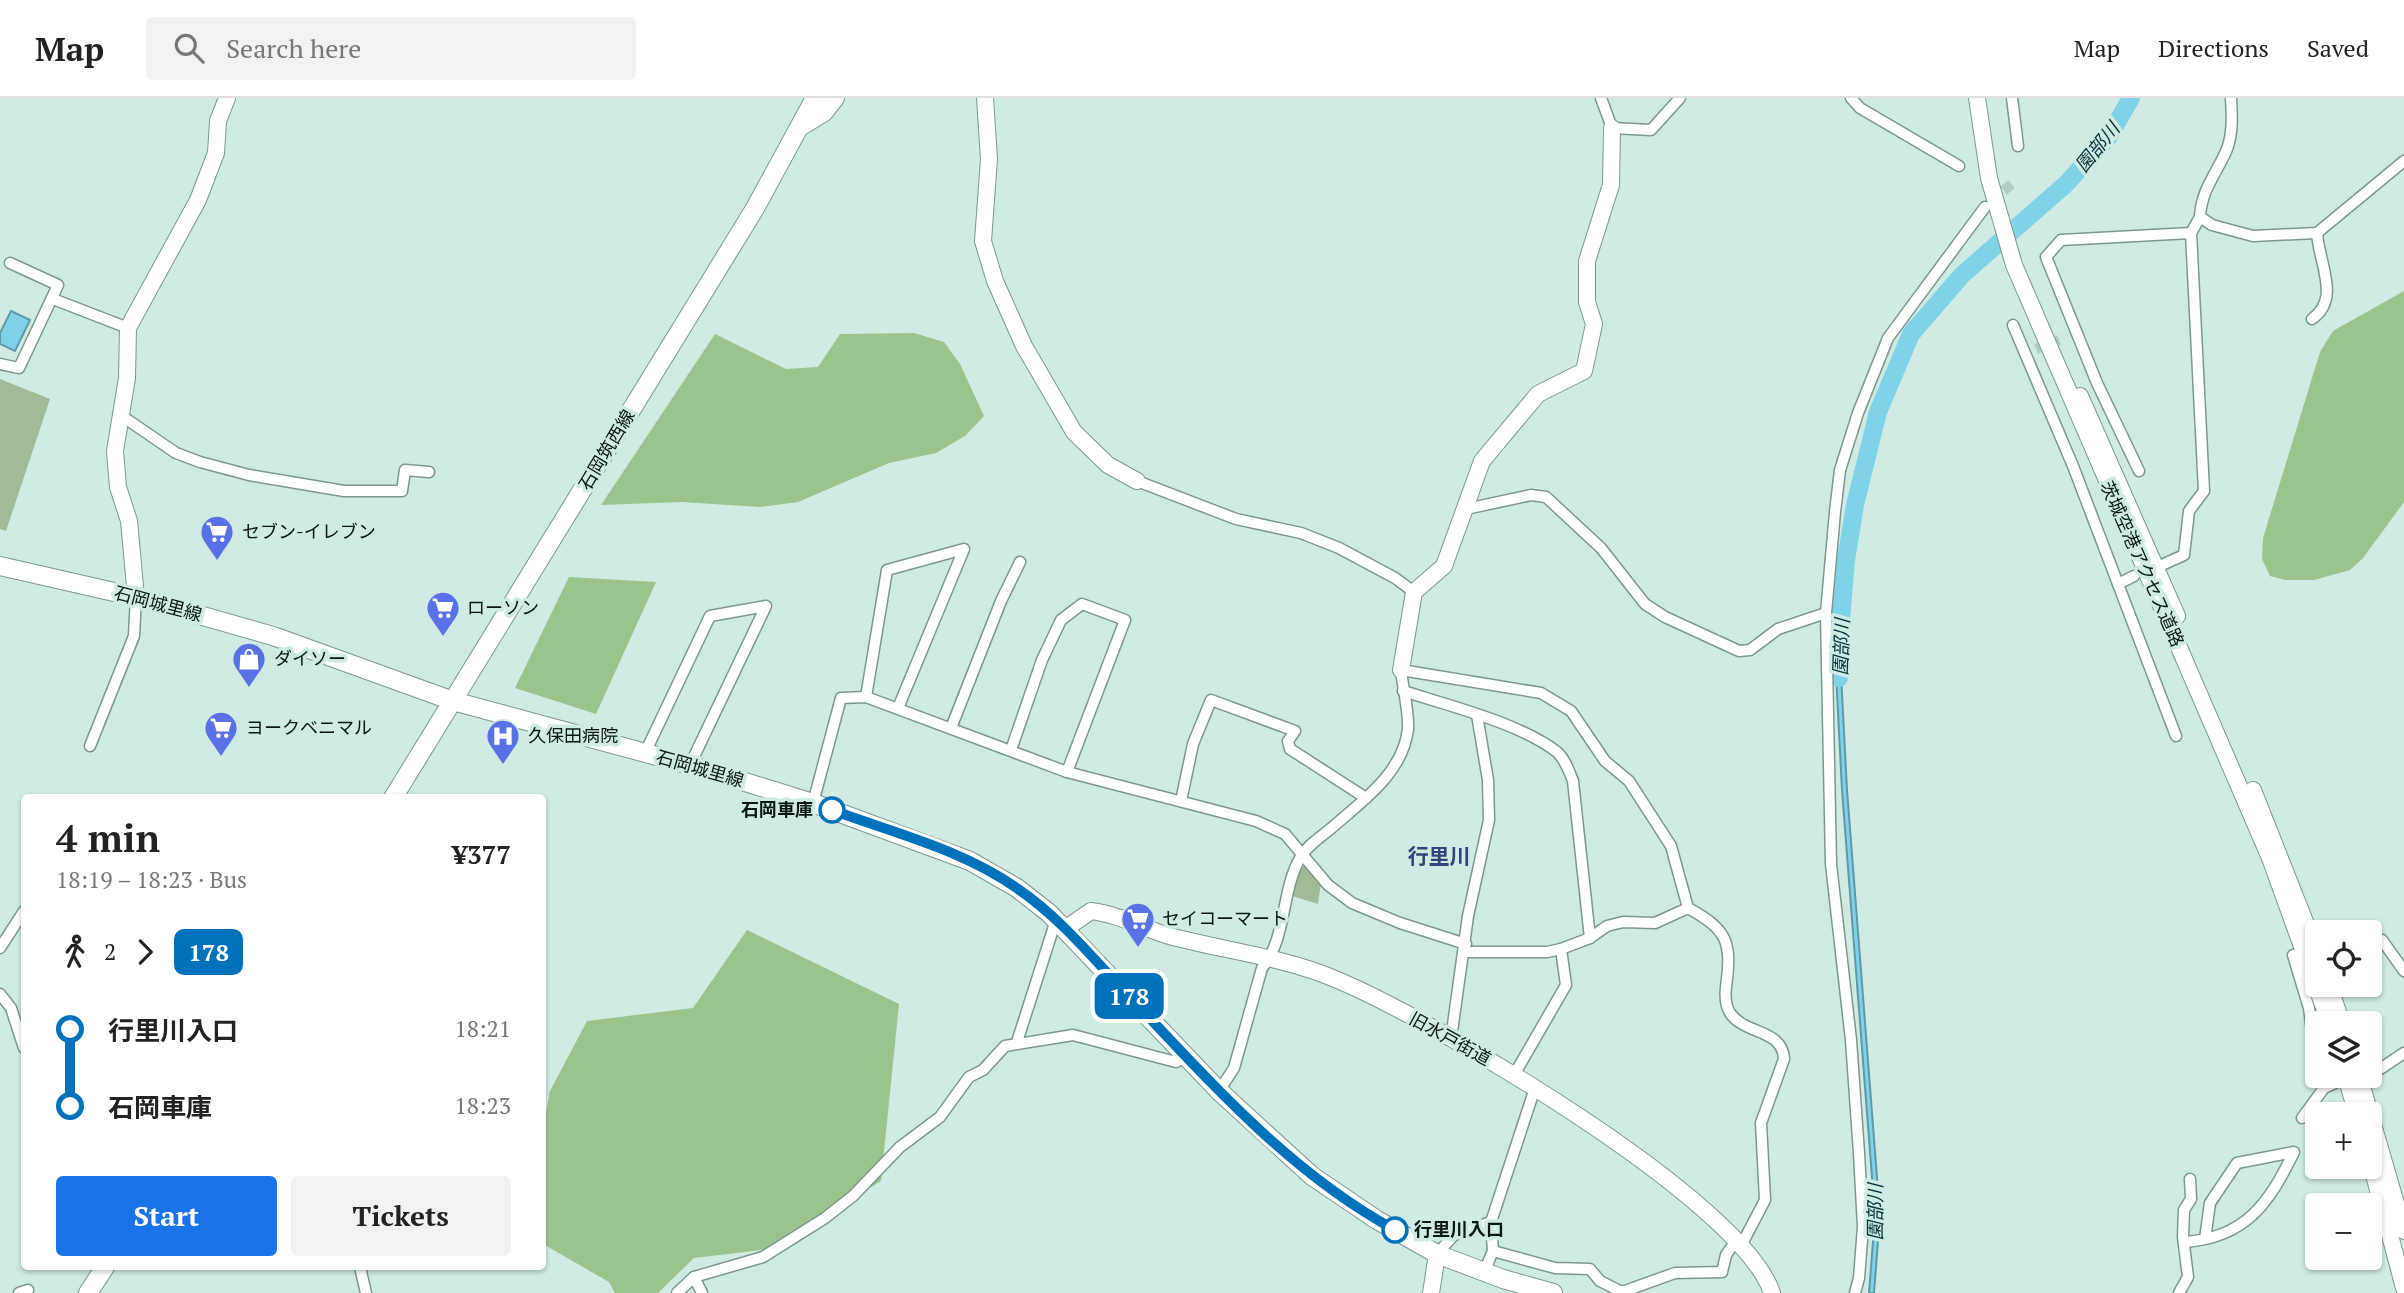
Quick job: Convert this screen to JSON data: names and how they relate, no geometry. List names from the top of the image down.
{
  "streets": {
    "main road": ["石岡筑西線", "石岡城里線"],
    "street": ["茨城空港アクセス道路", "旧水戸街道"]
  },
  "crossings": [
    ["石岡筑西線", "石岡城里線"],
    ["石岡城里線", "旧水戸街道"]
  ],
  "districts": ["行里川"],
  "water": ["園部川"],
  "places": {
    "supermarket": [
      "セブン-イレブン",
      "ローソン",
      "ヨークベニマル",
      "セイコーマート"
    ],
    "shop": ["ダイソー"],
    "hospital": ["久保田病院"],
    "other": ["石岡車庫", "行里川入口"]
  },
  "lines": ["bus line 178"],
  "page": {
    "header": "Map",
    "search": "Search here",
    "nav": ["Map", "Directions", "Saved"],
    "on_map": "178",
    "heading": ["4 min", "18:19 – 18:23 · Bus", "¥377"],
    "legs": ["2", "178"],
    "map_buttons": ["+", "−"],
    "list": [
      {
        "name": "行里川入口",
        "value": "18:21"
      },
      {
        "name": "石岡車庫",
        "value": "18:23"
      }
    ],
    "buttons": ["Start", "Tickets"]
  }
}
